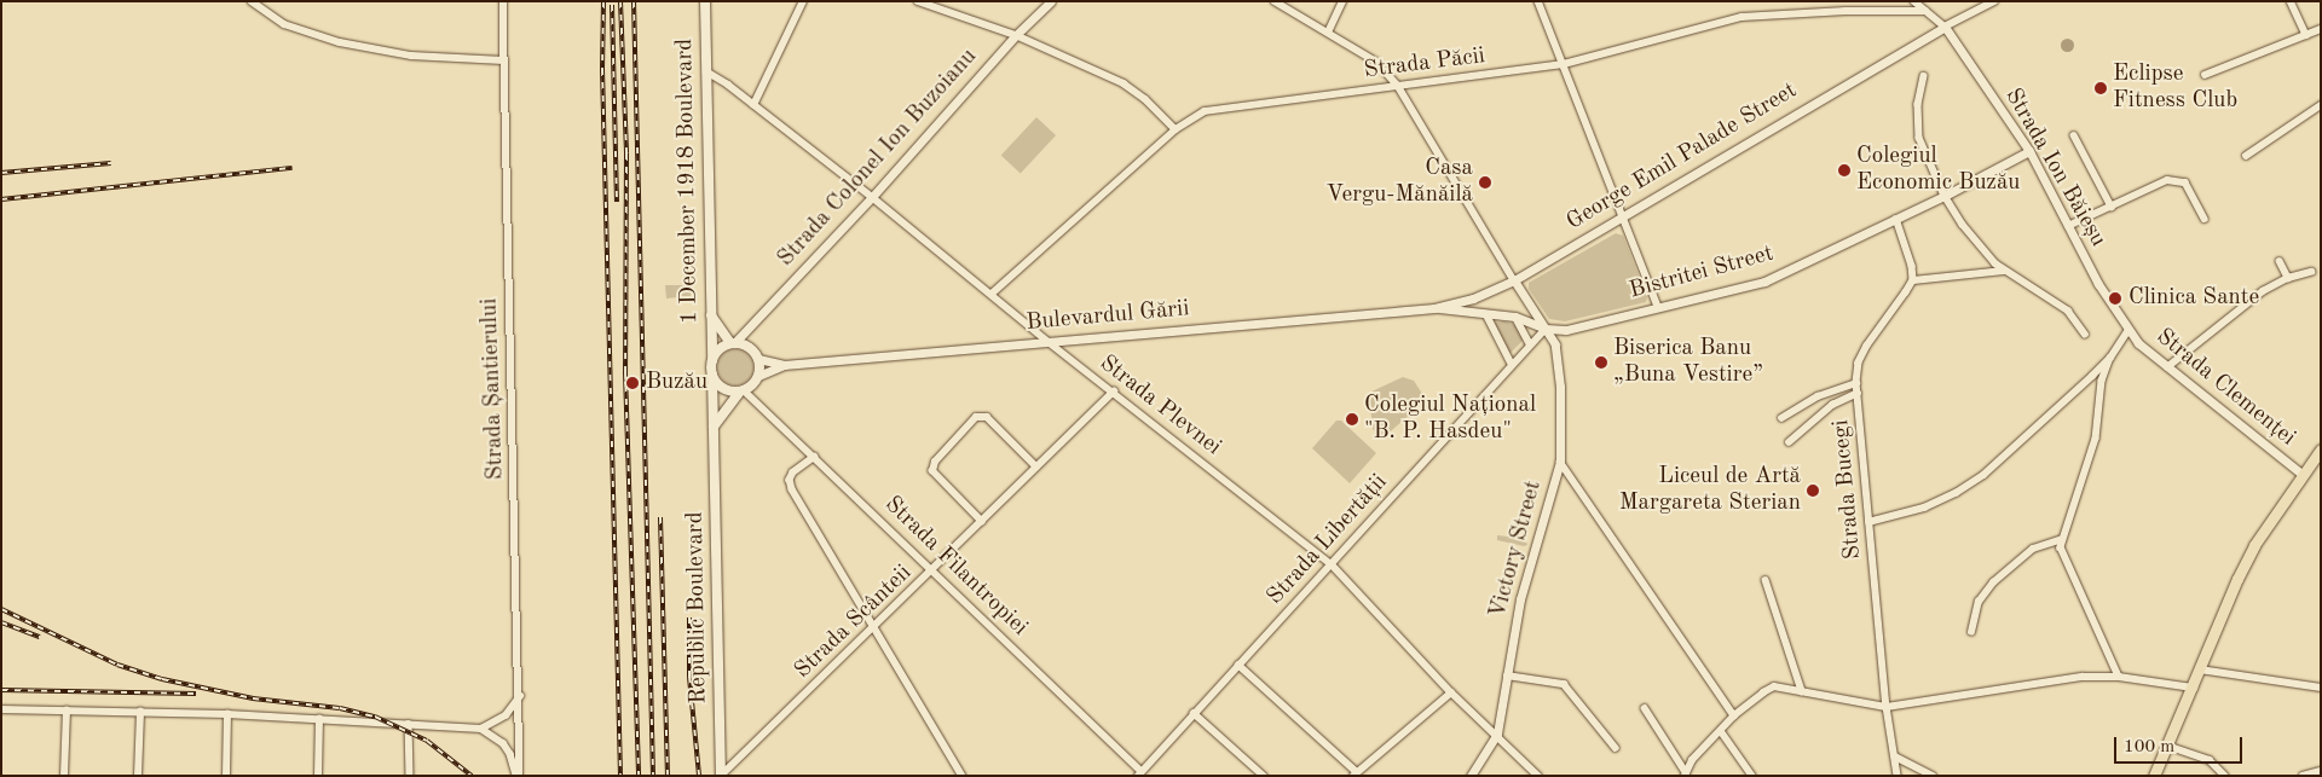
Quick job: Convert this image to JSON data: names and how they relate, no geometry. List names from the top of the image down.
{
  "streets": {
    "main road": ["1 December 1918 Boulevard"],
    "street": [
      "Strada Păcii",
      "George Emil Palade Street",
      "Strada Colonel Ion Buzoianu",
      "Strada Ion Băieșu",
      "Bistritei Street",
      "Bulevardul Gării",
      "Strada Clemenței",
      "Strada Șantierului",
      "Strada Plevnei",
      "Strada Bucegi",
      "Strada Libertății",
      "Victory Street",
      "Strada Filantropiei",
      "Strada Scânteii"
    ]
  },
  "crossings": [
    ["Strada Păcii", "Strada Plevnei"],
    ["George Emil Palade Street", "Strada Ion Băieșu"],
    ["George Emil Palade Street", "Bistritei Street"],
    ["George Emil Palade Street", "Bulevardul Gării"],
    ["George Emil Palade Street", "Victory Street"],
    ["Strada Colonel Ion Buzoianu", "1 December 1918 Boulevard"],
    ["Strada Colonel Ion Buzoianu", "Bulevardul Gării"],
    ["Strada Colonel Ion Buzoianu", "Strada Plevnei"],
    ["Strada Colonel Ion Buzoianu", "Strada Filantropiei"],
    ["Strada Ion Băieșu", "Bistritei Street"],
    ["Strada Ion Băieșu", "Strada Clemenței"],
    ["1 December 1918 Boulevard", "Bulevardul Gării"],
    ["1 December 1918 Boulevard", "Strada Plevnei"],
    ["1 December 1918 Boulevard", "Strada Filantropiei"],
    ["Bistritei Street", "Bulevardul Gării"],
    ["Bistritei Street", "Strada Libertății"],
    ["Bistritei Street", "Victory Street"],
    ["Bulevardul Gării", "Strada Plevnei"],
    ["Bulevardul Gării", "Strada Filantropiei"],
    ["Strada Plevnei", "Strada Libertății"],
    ["Strada Plevnei", "Victory Street"],
    ["Strada Plevnei", "Strada Scânteii"],
    ["Strada Libertății", "Victory Street"],
    ["Strada Libertății", "Strada Filantropiei"],
    ["Strada Filantropiei", "Strada Scânteii"]
  ],
  "places": [
    "Eclipse Fitness Club",
    "Colegiul Economic Buzău",
    "Casa Vergu-Mănăilă",
    "Clinica Sante",
    "Biserica Banu „Buna Vestire”",
    "Buzău",
    "Colegiul Național \"B. P. Hasdeu\"",
    "Liceul de Artă Margareta Sterian"
  ],
  "scale_bar": "100 m"
}
